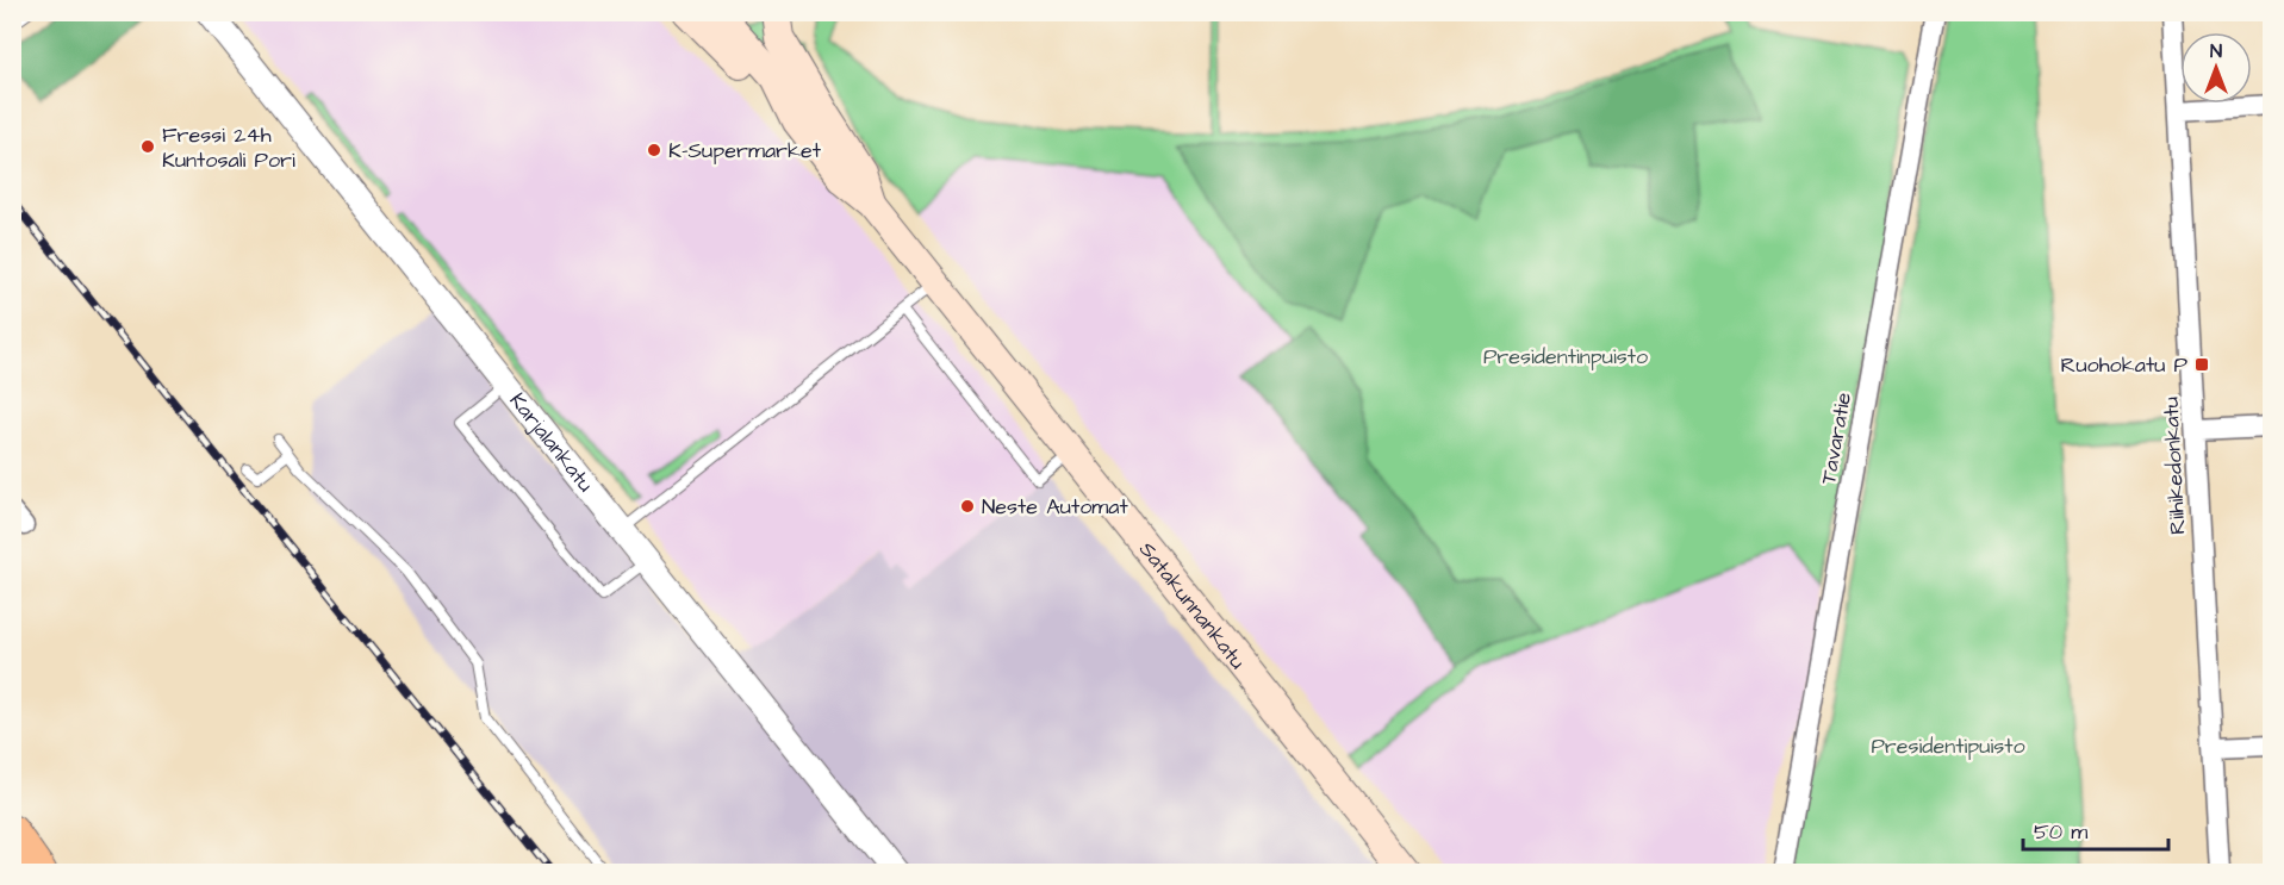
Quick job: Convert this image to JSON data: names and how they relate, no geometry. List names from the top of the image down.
{
  "streets": {
    "main road": ["Satakunnankatu"],
    "street": ["Tavaratie", "Karjalankatu", "Riihikedonkatu"]
  },
  "parks": ["Presidentinpuisto", "Presidentipuisto"],
  "places": {
    "other": ["Fressi 24h Kuntosali Pori", "K-Supermarket", "Neste Automat"],
    "transit": ["Ruohokatu P"]
  },
  "scale_bar": "50 m",
  "north": "top"
}
